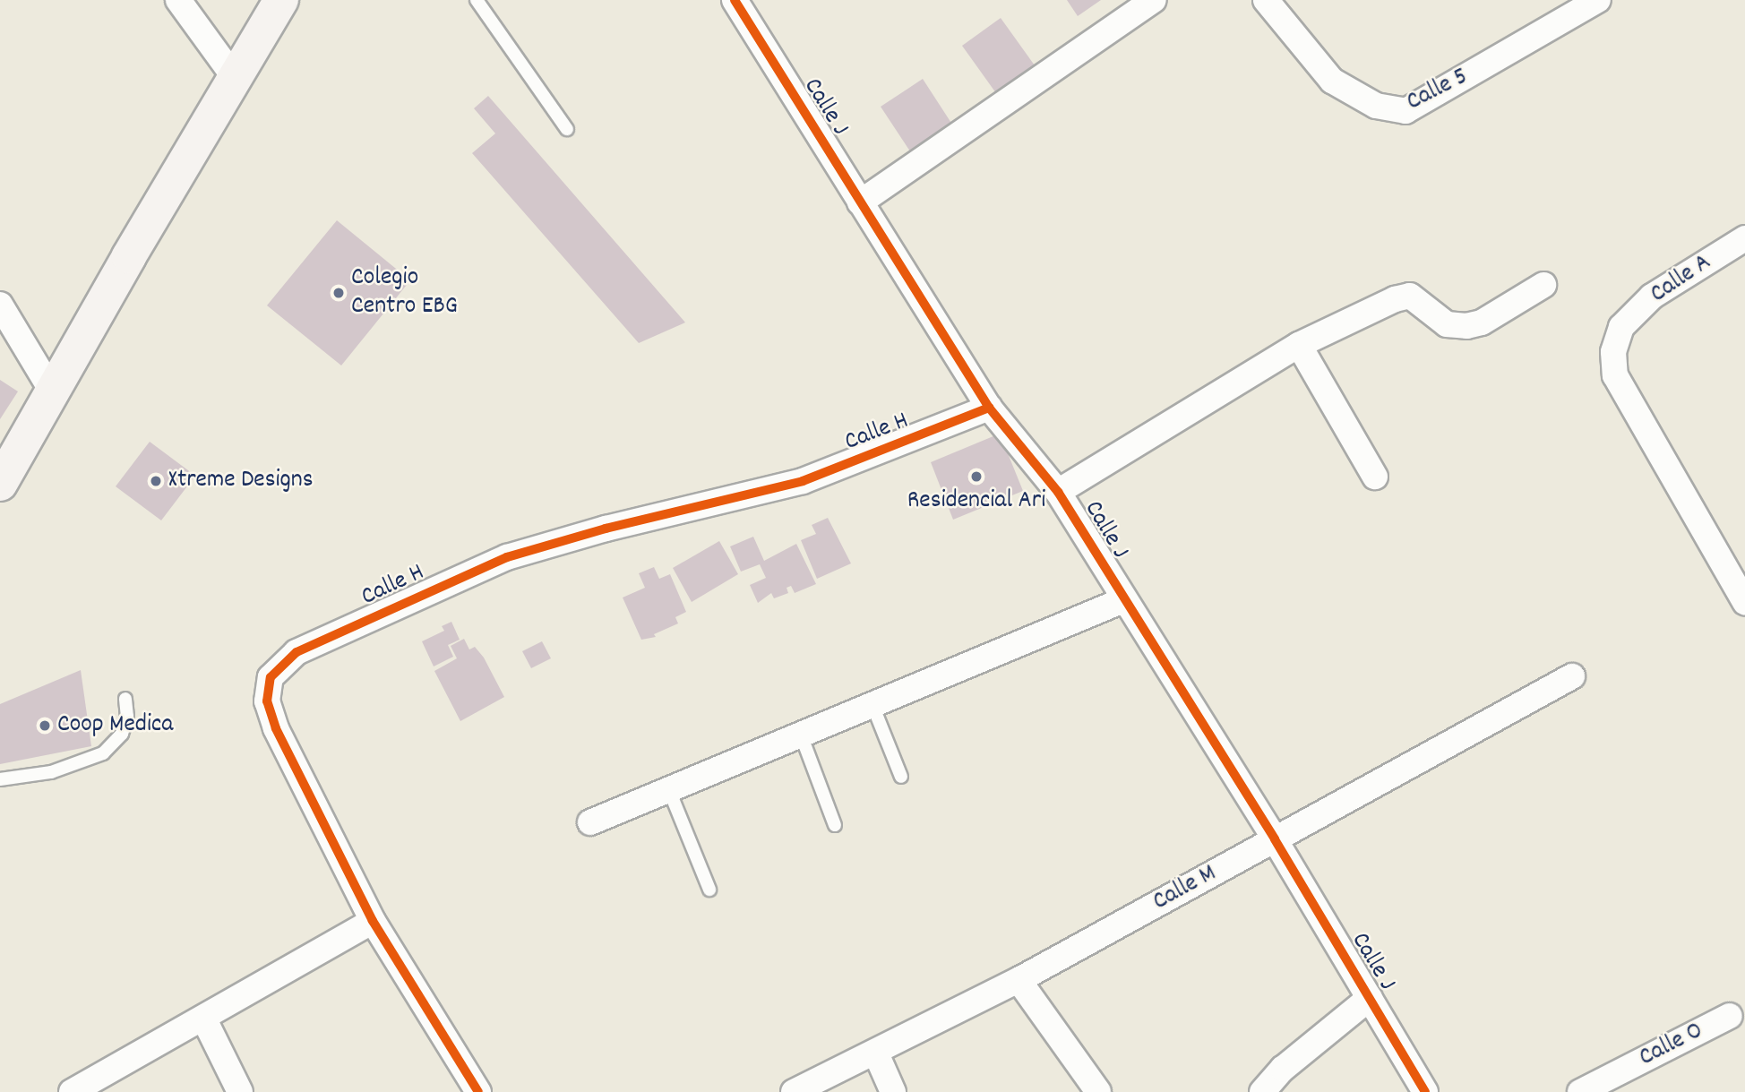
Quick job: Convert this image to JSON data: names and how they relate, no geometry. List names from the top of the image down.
{
  "streets": {
    "street": [
      "Calle 5",
      "Calle J",
      "Calle A",
      "Calle H",
      "Calle M",
      "Calle O"
    ]
  },
  "crossings": [
    ["Calle J", "Calle H"],
    ["Calle J", "Calle M"]
  ],
  "places": [
    "Colegio Centro EBG",
    "Residencial Ari",
    "Xtreme Designs",
    "Coop Medica"
  ]
}
